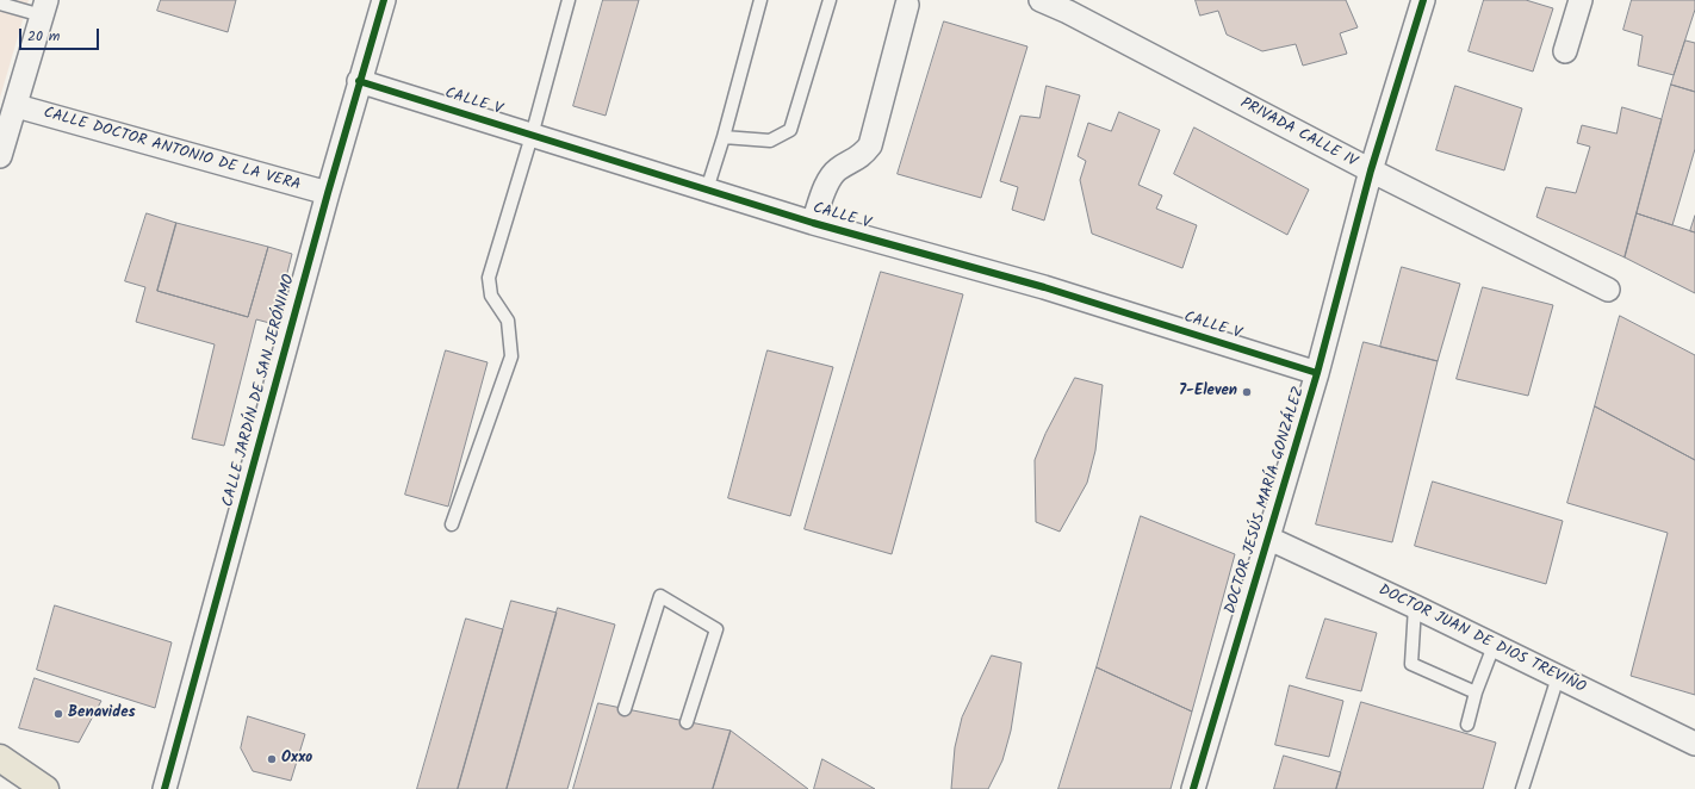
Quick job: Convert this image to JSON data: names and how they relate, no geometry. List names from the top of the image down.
{
  "streets": {
    "street": [
      "CALLE V",
      "PRIVADA CALLE IV",
      "CALLE DOCTOR ANTONIO DE LA VERA",
      "CALLE JARDÍN DE SAN JERÓNIMO",
      "DOCTOR JESÚS MARÍA GONZÁLEZ",
      "DOCTOR JUAN DE DIOS TREVIÑO"
    ]
  },
  "crossings": [
    ["CALLE V", "CALLE JARDÍN DE SAN JERÓNIMO"],
    ["CALLE V", "DOCTOR JESÚS MARÍA GONZÁLEZ"],
    ["PRIVADA CALLE IV", "DOCTOR JESÚS MARÍA GONZÁLEZ"],
    ["CALLE DOCTOR ANTONIO DE LA VERA", "CALLE JARDÍN DE SAN JERÓNIMO"],
    ["DOCTOR JESÚS MARÍA GONZÁLEZ", "DOCTOR JUAN DE DIOS TREVIÑO"]
  ],
  "places": ["7-Eleven", "Benavides", "Oxxo"],
  "scale_bar": "20 m"
}
